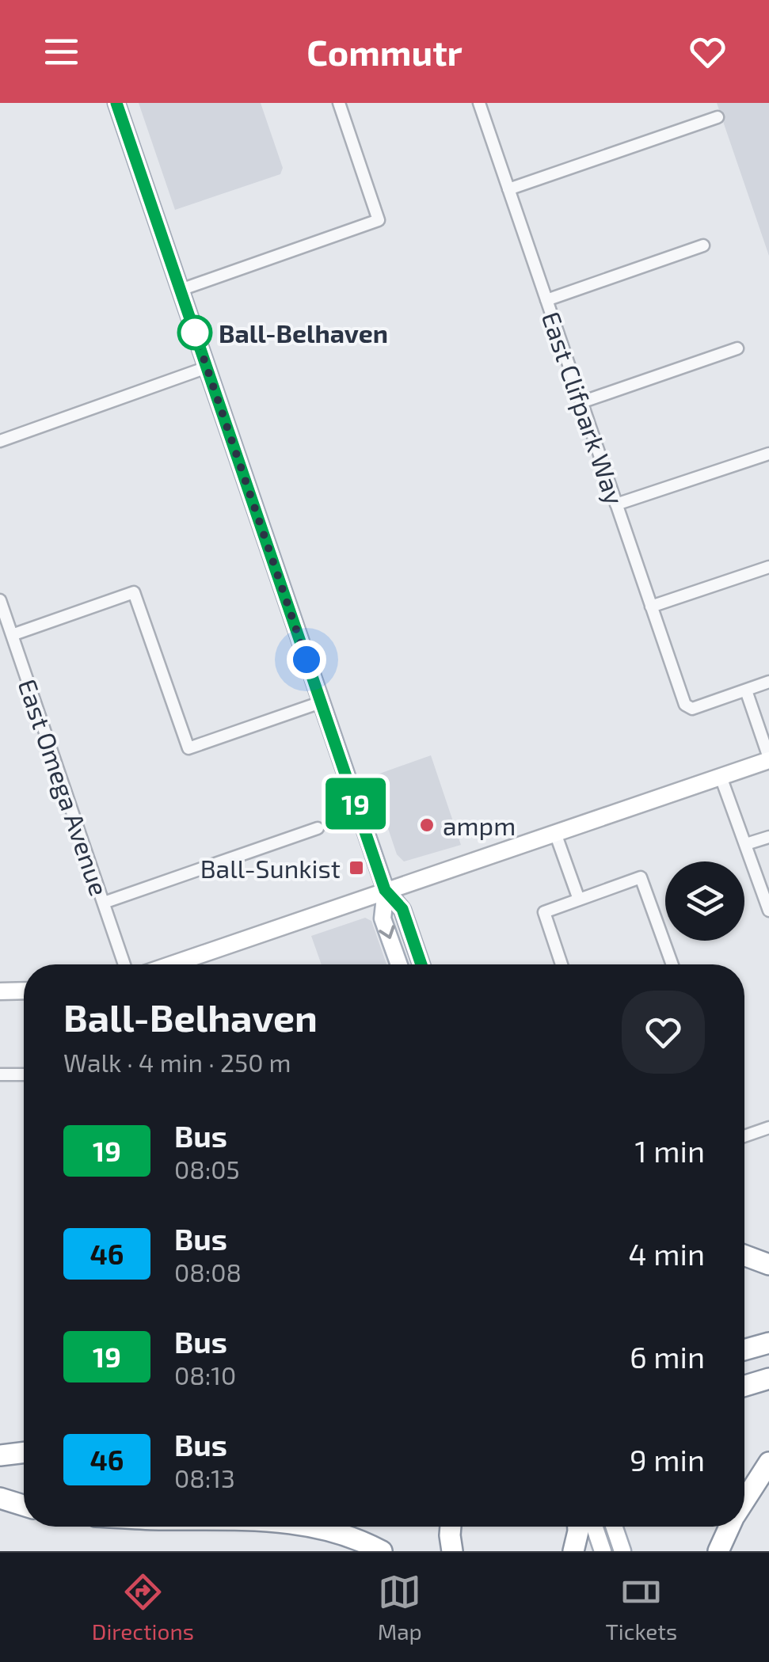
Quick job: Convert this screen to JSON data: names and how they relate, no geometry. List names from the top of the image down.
{
  "streets": {
    "street": ["East Clifpark Way", "East Omega Avenue"]
  },
  "places": {
    "other": ["Ball-Belhaven", "ampm"],
    "transit": ["Ball-Sunkist"]
  },
  "lines": ["bus line 19"],
  "page": {
    "header": "Commutr",
    "on_map": "19",
    "heading": ["Ball-Belhaven", "Walk · 4 min · 250 m"],
    "list": [
      {
        "mark": "19",
        "name": "Bus",
        "note": "08:05",
        "value": "1 min"
      },
      {
        "mark": "46",
        "name": "Bus",
        "note": "08:08",
        "value": "4 min"
      },
      {
        "mark": "19",
        "name": "Bus",
        "note": "08:10",
        "value": "6 min"
      },
      {
        "mark": "46",
        "name": "Bus",
        "note": "08:13",
        "value": "9 min"
      }
    ],
    "tabs": ["Directions", "Map", "Tickets"]
  }
}
